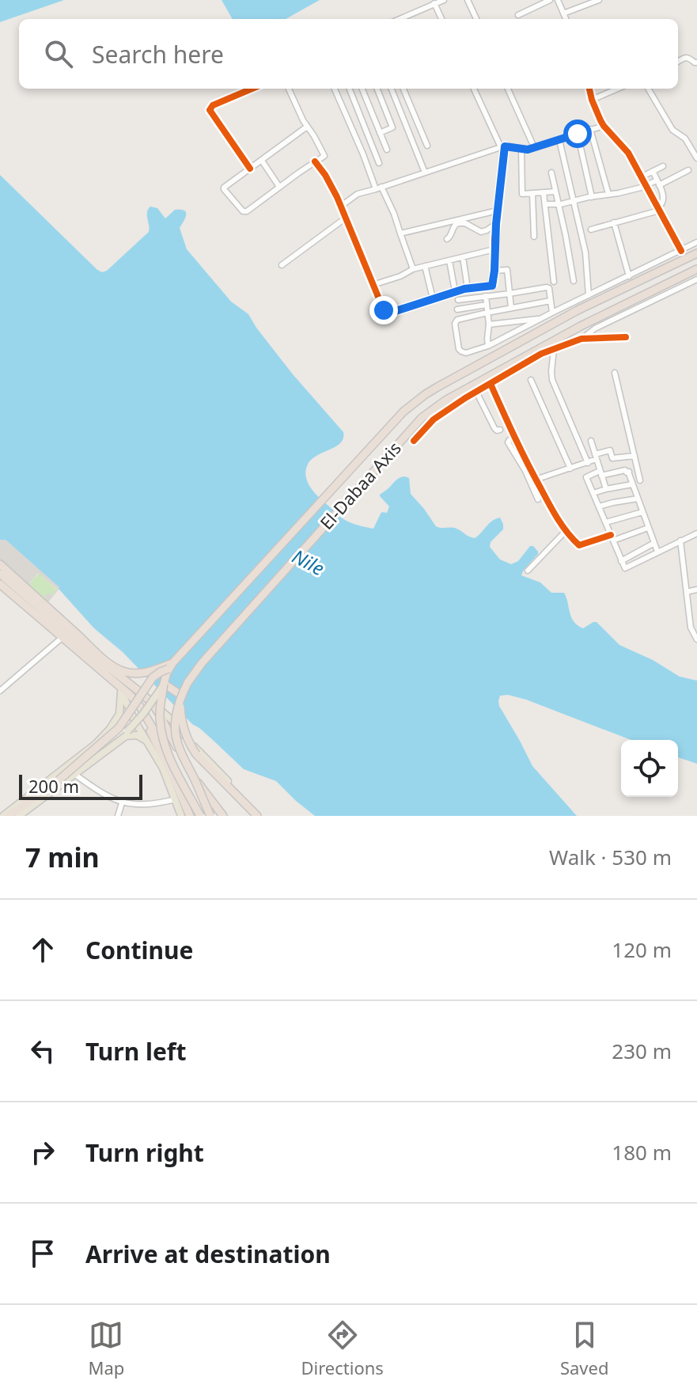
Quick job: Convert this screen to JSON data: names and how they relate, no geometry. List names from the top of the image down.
{
  "streets": {
    "highway": ["El-Dabaa Axis"]
  },
  "water": ["Nile"],
  "scale_bar": "200 m",
  "page": {
    "search": "Search here",
    "scale": "200 m",
    "heading": ["7 min", "Walk · 530 m"],
    "list": [
      ["Continue", "120 m"],
      ["Turn left", "230 m"],
      ["Turn right", "180 m"],
      "Arrive at destination"
    ],
    "nav": ["Map", "Directions", "Saved"]
  }
}
